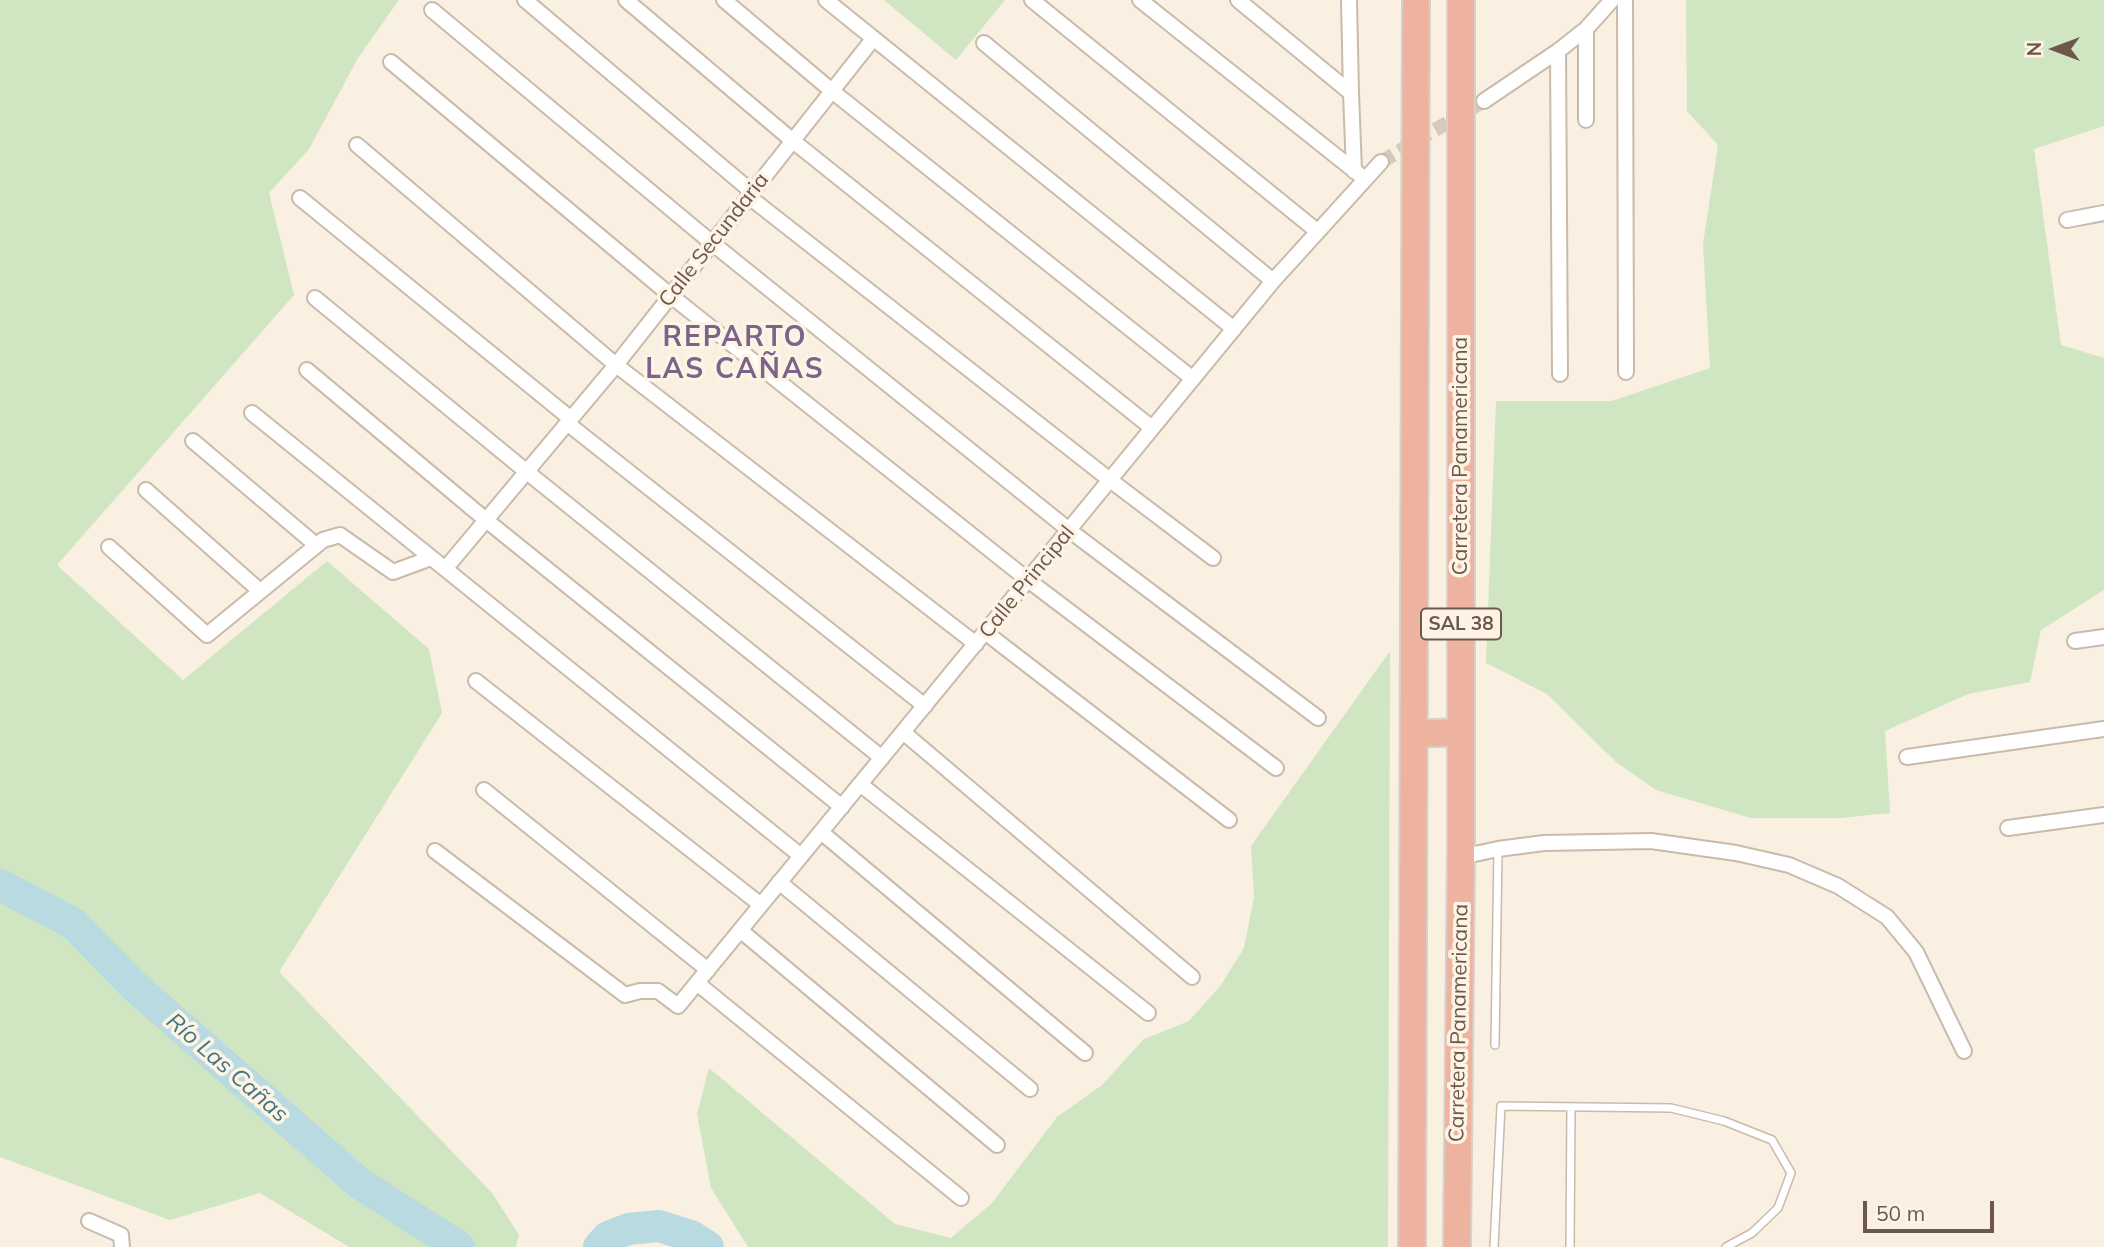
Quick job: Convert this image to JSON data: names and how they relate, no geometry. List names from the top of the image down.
{
  "streets": {
    "highway": ["Carretera Panamericana", "SAL 38"],
    "street": ["Calle Secundaria", "Calle Principal"]
  },
  "districts": ["REPARTO LAS CAÑAS"],
  "water": ["Río Las Cañas"],
  "scale_bar": "50 m",
  "north": "left"
}
